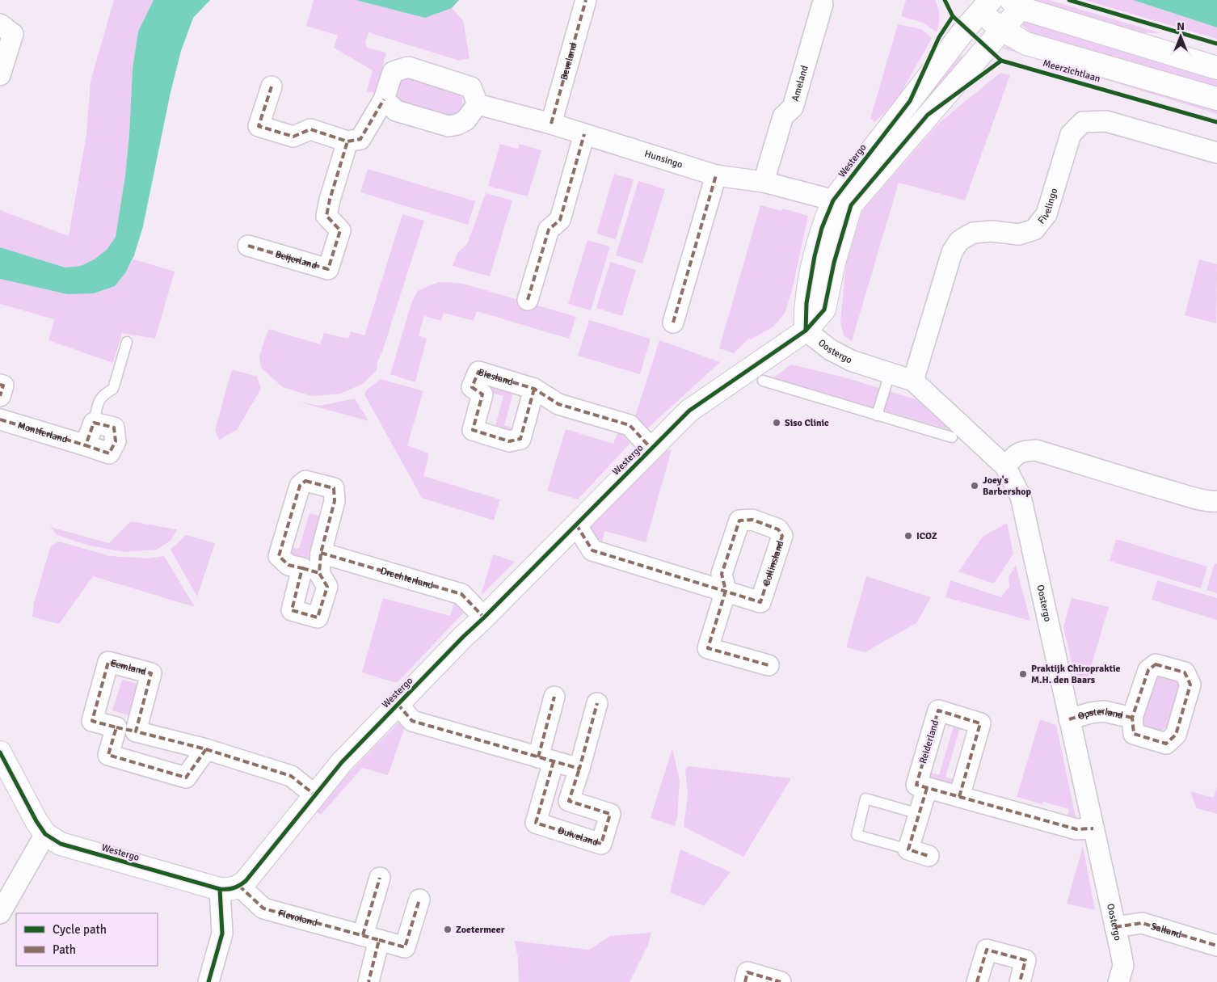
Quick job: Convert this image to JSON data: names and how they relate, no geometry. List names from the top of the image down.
{
  "streets": {
    "street": [
      "Beveland",
      "Meerzichtlaan",
      "Ameland",
      "Hunsingo",
      "Westergo",
      "Fivelingo",
      "Beijerland",
      "Oostergo",
      "Montferland",
      "Drechterland",
      "Opsterland",
      "Reiderland",
      "Duiveland",
      "Flevoland",
      "Salland"
    ]
  },
  "crossings": [
    ["Beveland", "Hunsingo"],
    ["Meerzichtlaan", "Westergo"],
    ["Ameland", "Hunsingo"],
    ["Hunsingo", "Westergo"],
    ["Westergo", "Oostergo"],
    ["Westergo", "Drechterland"],
    ["Westergo", "Flevoland"],
    ["Fivelingo", "Oostergo"],
    ["Oostergo", "Opsterland"],
    ["Oostergo", "Salland"]
  ],
  "places": [
    "Siso Clinic",
    "Joey's Barbershop",
    "ICOZ",
    "Praktijk Chiropraktie M.H. den Baars",
    "Zoetermeer"
  ],
  "legend": ["Cycle path", "Path"],
  "north": "top"
}
